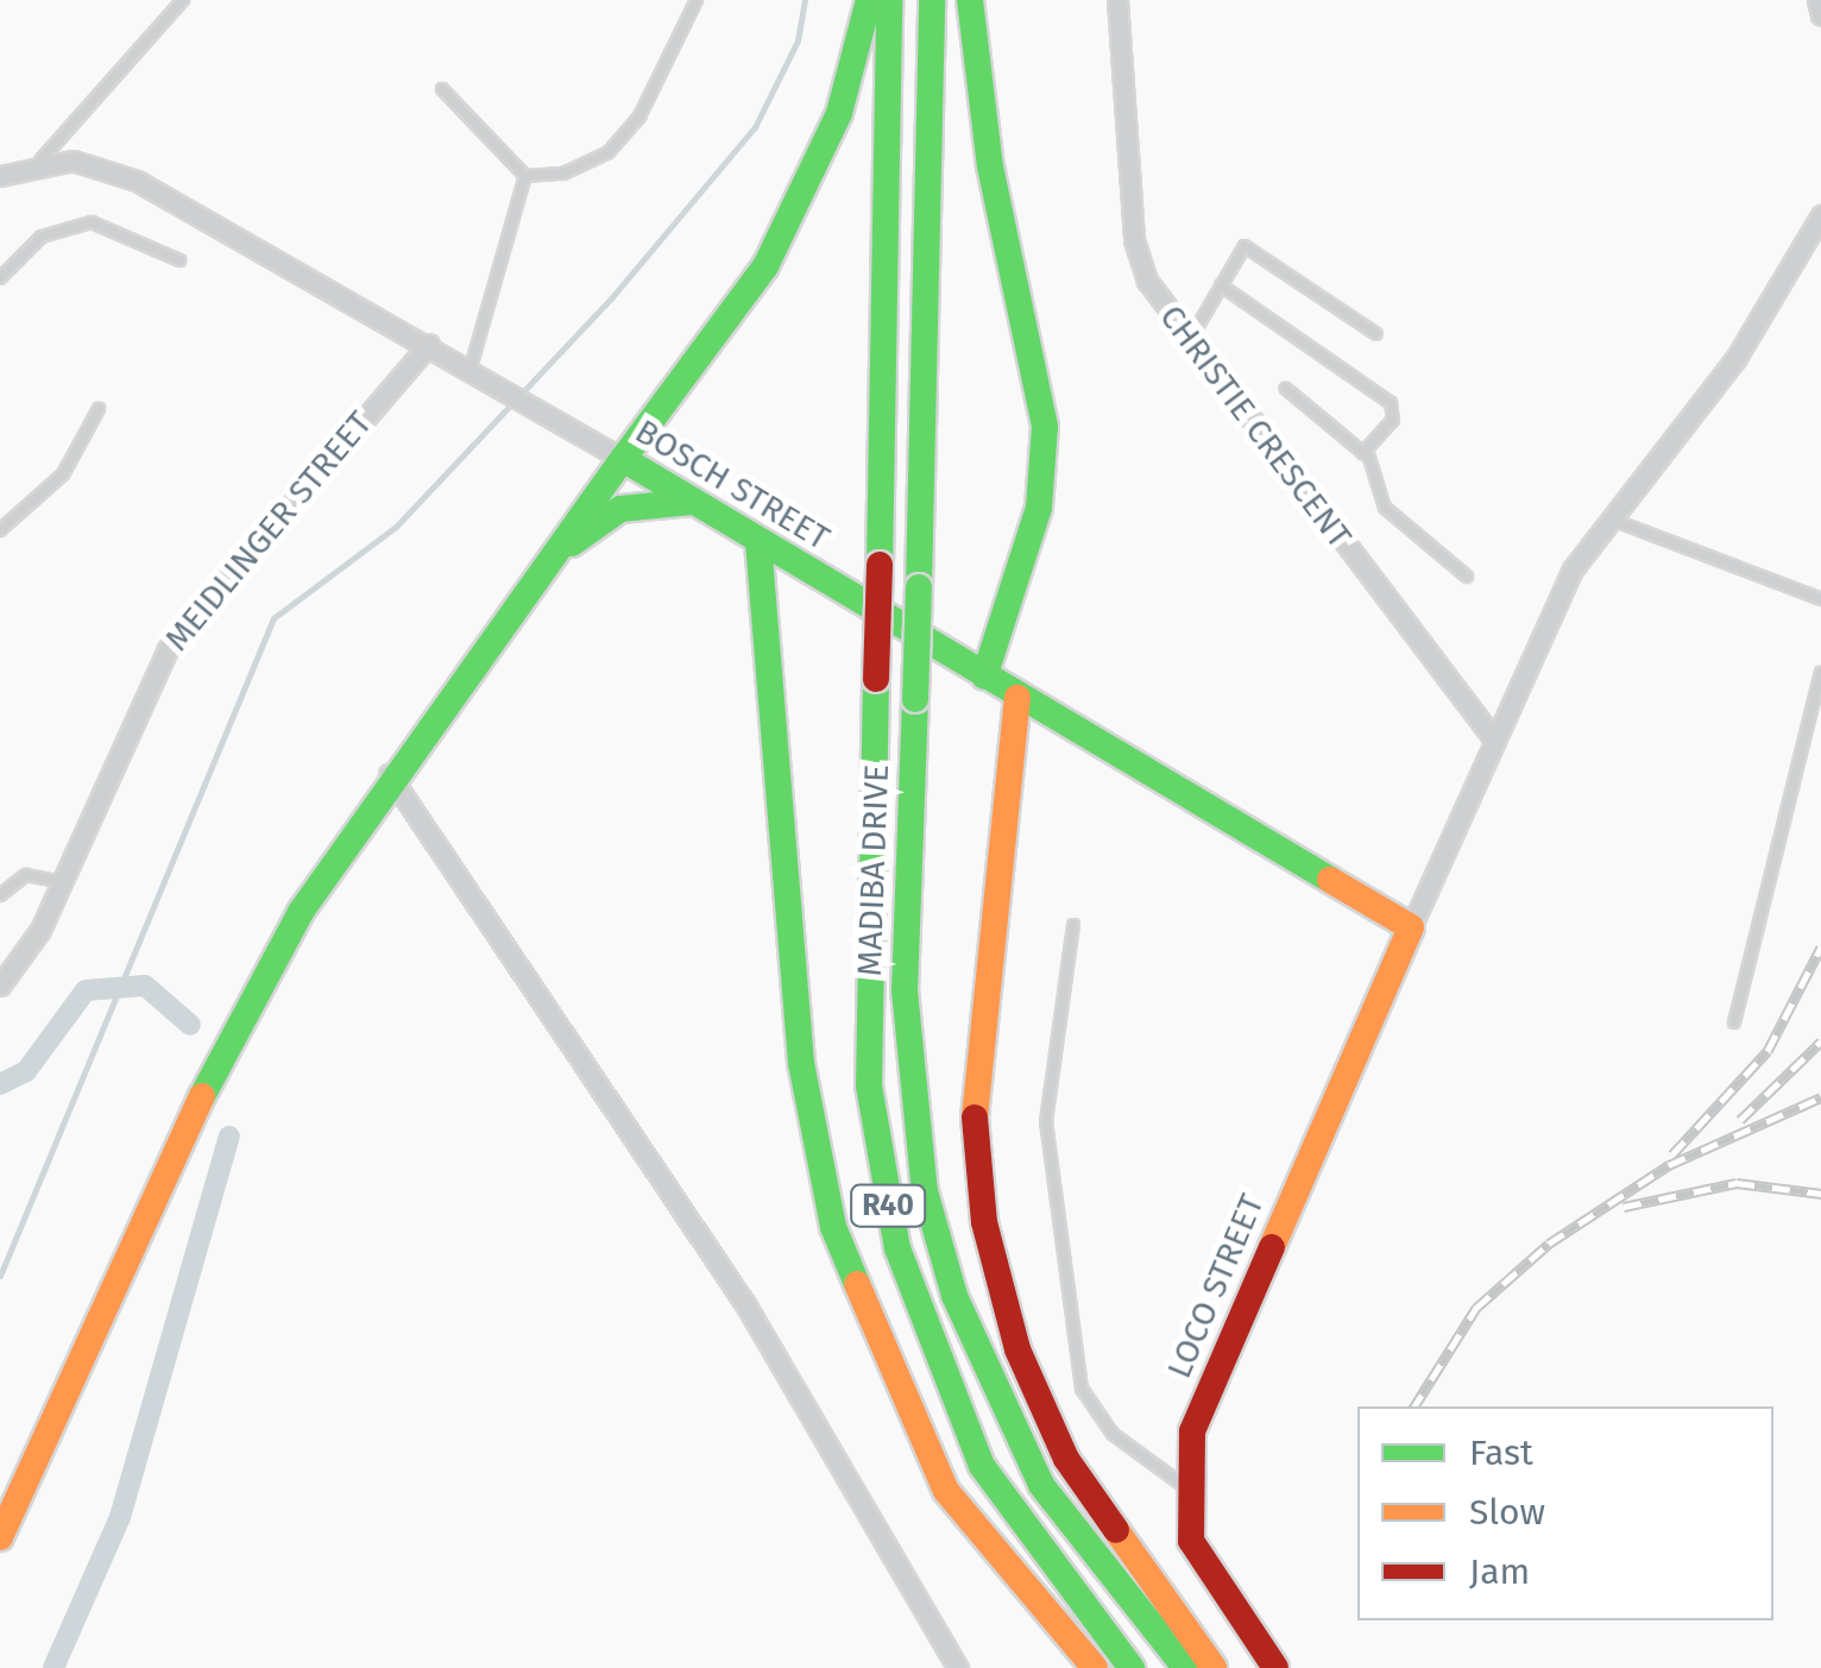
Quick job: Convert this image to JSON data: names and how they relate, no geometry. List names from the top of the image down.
{
  "streets": {
    "main road": [
      "BOSCH STREET",
      "MADIBA DRIVE",
      "R40",
      "LOCO STREET"
    ],
    "street": ["CHRISTIE CRESCENT", "MEIDLINGER STREET"]
  },
  "crossings": [
    ["BOSCH STREET", "MEIDLINGER STREET"],
    ["BOSCH STREET", "LOCO STREET"]
  ],
  "legend": ["Fast", "Slow", "Jam"]
}
